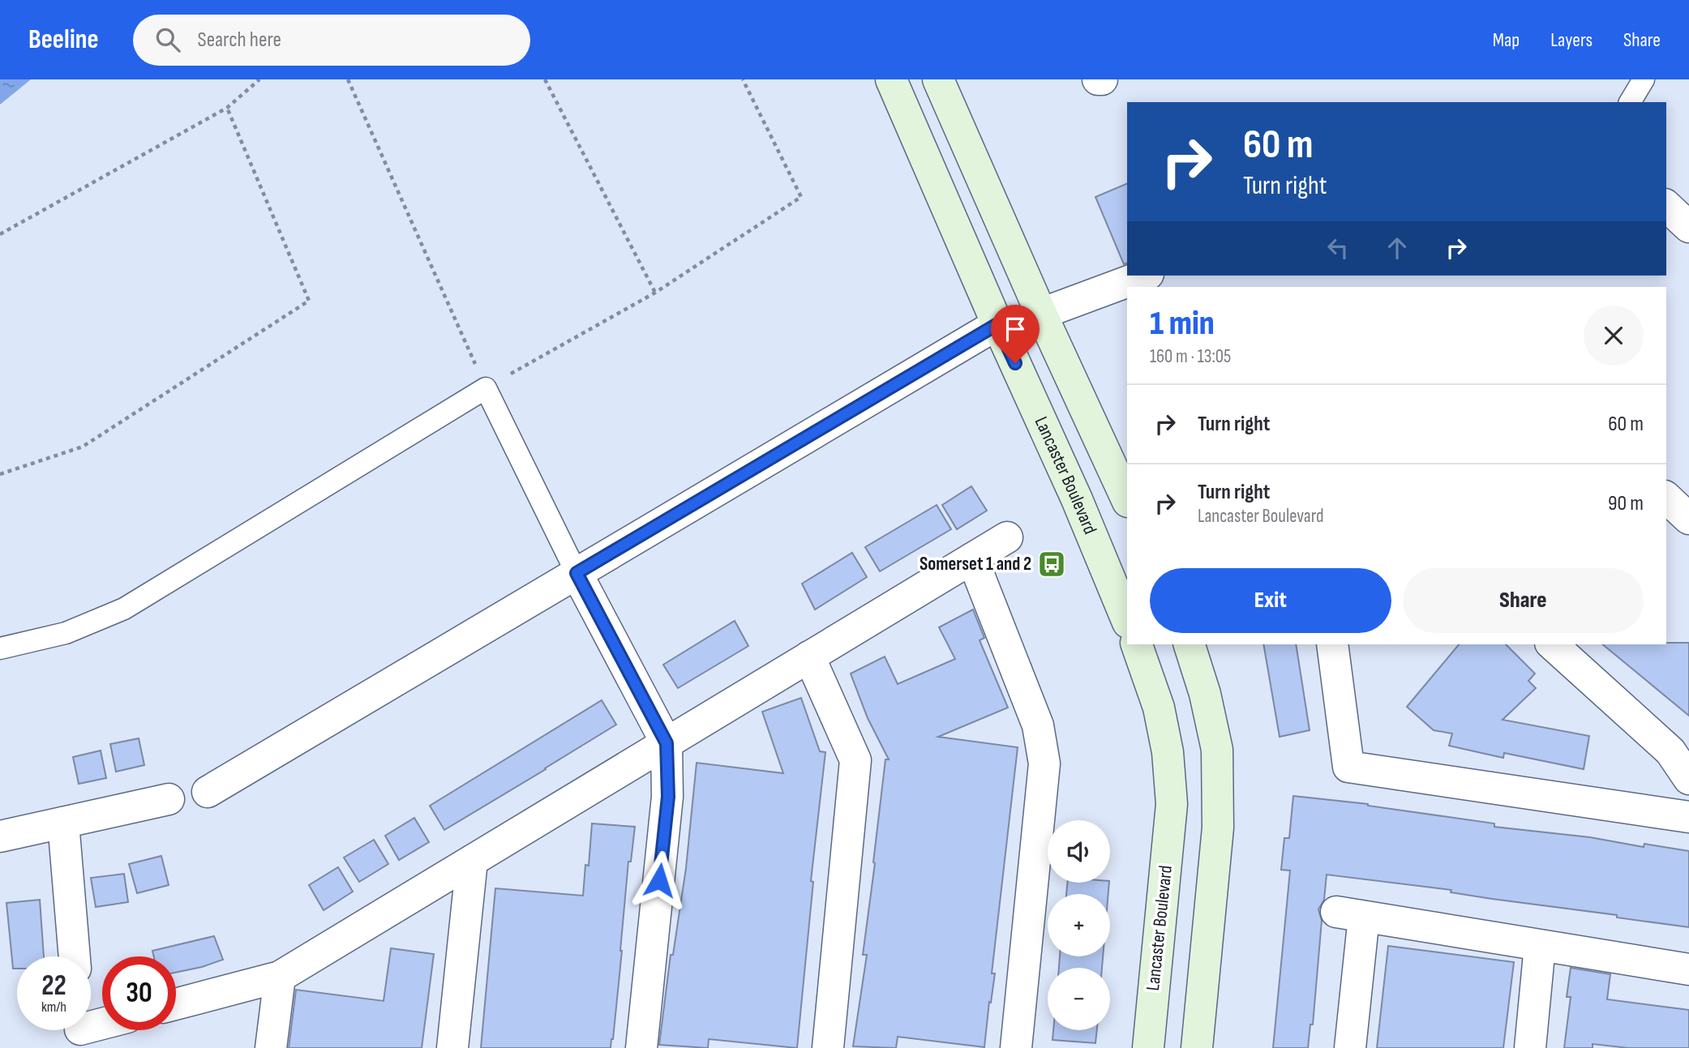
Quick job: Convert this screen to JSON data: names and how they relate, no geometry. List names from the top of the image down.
{
  "streets": {
    "main road": ["Lancaster Boulevard"]
  },
  "places": {
    "bus stop": ["Somerset 1 and 2"]
  },
  "page": {
    "header": "Beeline",
    "search": "Search here",
    "nav": ["Map", "Layers", "Share"],
    "turn": ["60 m", "Turn right"],
    "heading": ["1 min", "160 m · 13:05"],
    "list": [
      {
        "name": "Turn right",
        "value": "60 m"
      },
      {
        "name": "Turn right",
        "note": "Lancaster Boulevard",
        "value": "90 m"
      }
    ],
    "buttons": ["Exit", "Share"],
    "map_buttons": ["+", "−"],
    "speed": "22 km/h",
    "limit": "30"
  }
}
